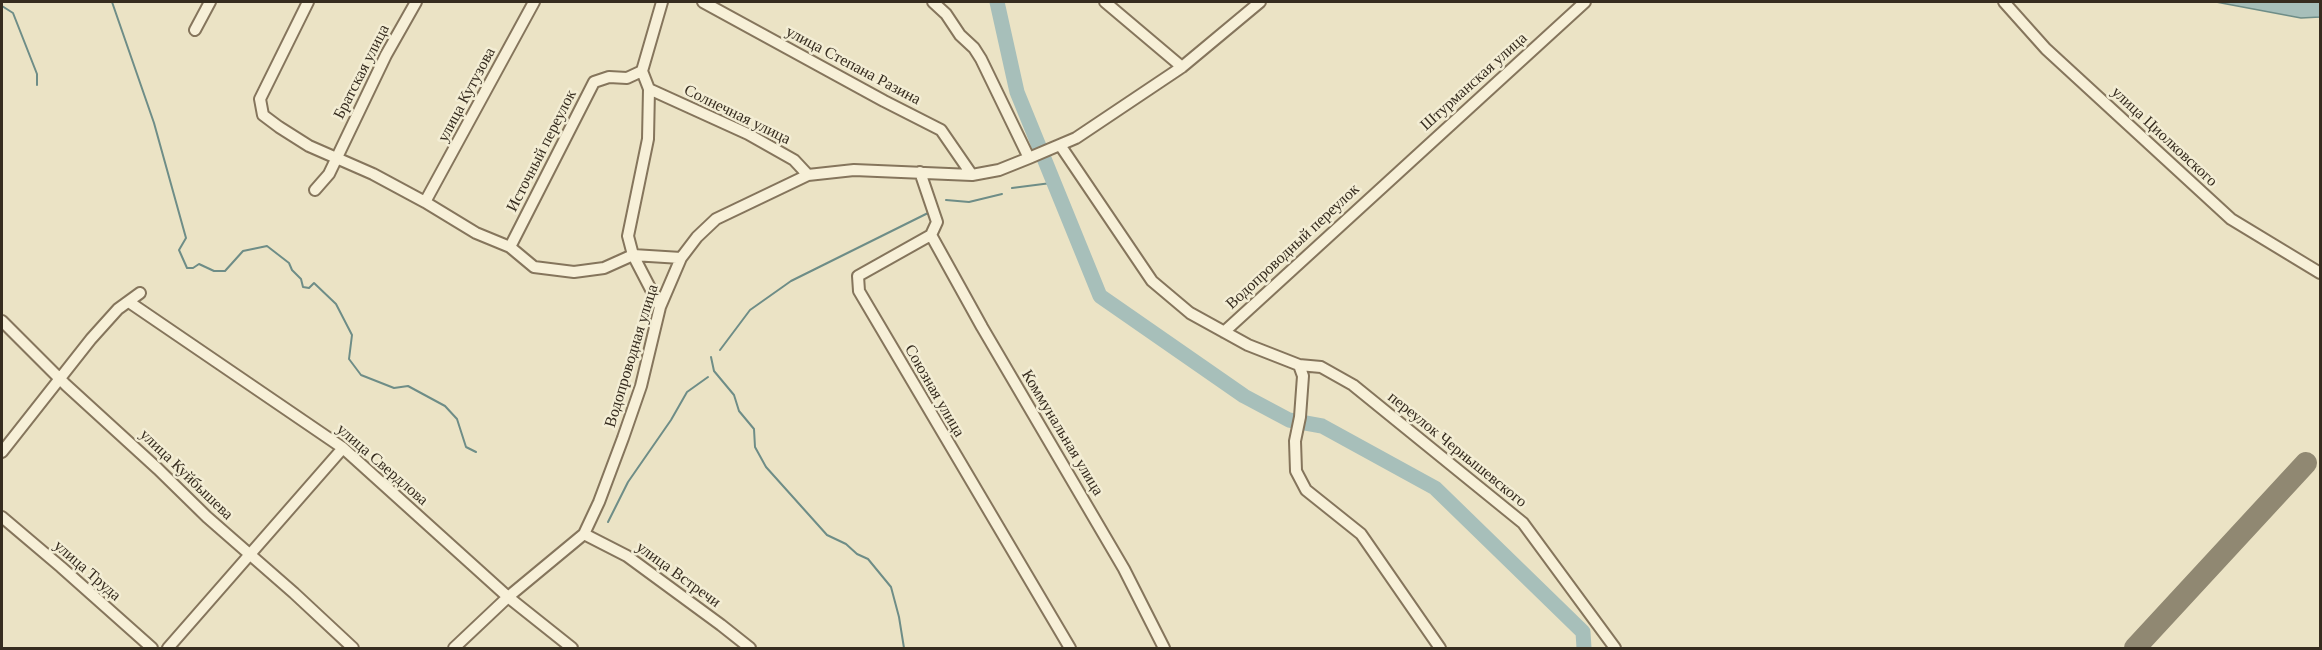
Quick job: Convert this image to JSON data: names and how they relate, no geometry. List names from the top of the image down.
{
  "streets": {
    "street": [
      "улица Степана Разина",
      "Братская улица",
      "Штурманская улица",
      "улица Кутузова",
      "Солнечная улица",
      "улица Циолковского",
      "Источный переулок",
      "Водопроводный переулок",
      "Водопроводная улица",
      "Союзная улица",
      "Коммунальная улица",
      "переулок Чернышевского",
      "улица Свердлова",
      "улица Куйбышева",
      "улица Труда",
      "улица Встречи"
    ]
  },
  "crossings": [
    ["улица Степана Разина", "Водопроводная улица"],
    ["Штурманская улица", "Водопроводный переулок"],
    ["Солнечная улица", "Водопроводная улица"],
    ["Водопроводный переулок", "переулок Чернышевского"],
    ["Водопроводная улица", "переулок Чернышевского"],
    ["Водопроводная улица", "улица Свердлова"],
    ["Водопроводная улица", "улица Встречи"],
    ["Союзная улица", "Коммунальная улица"]
  ]
}
